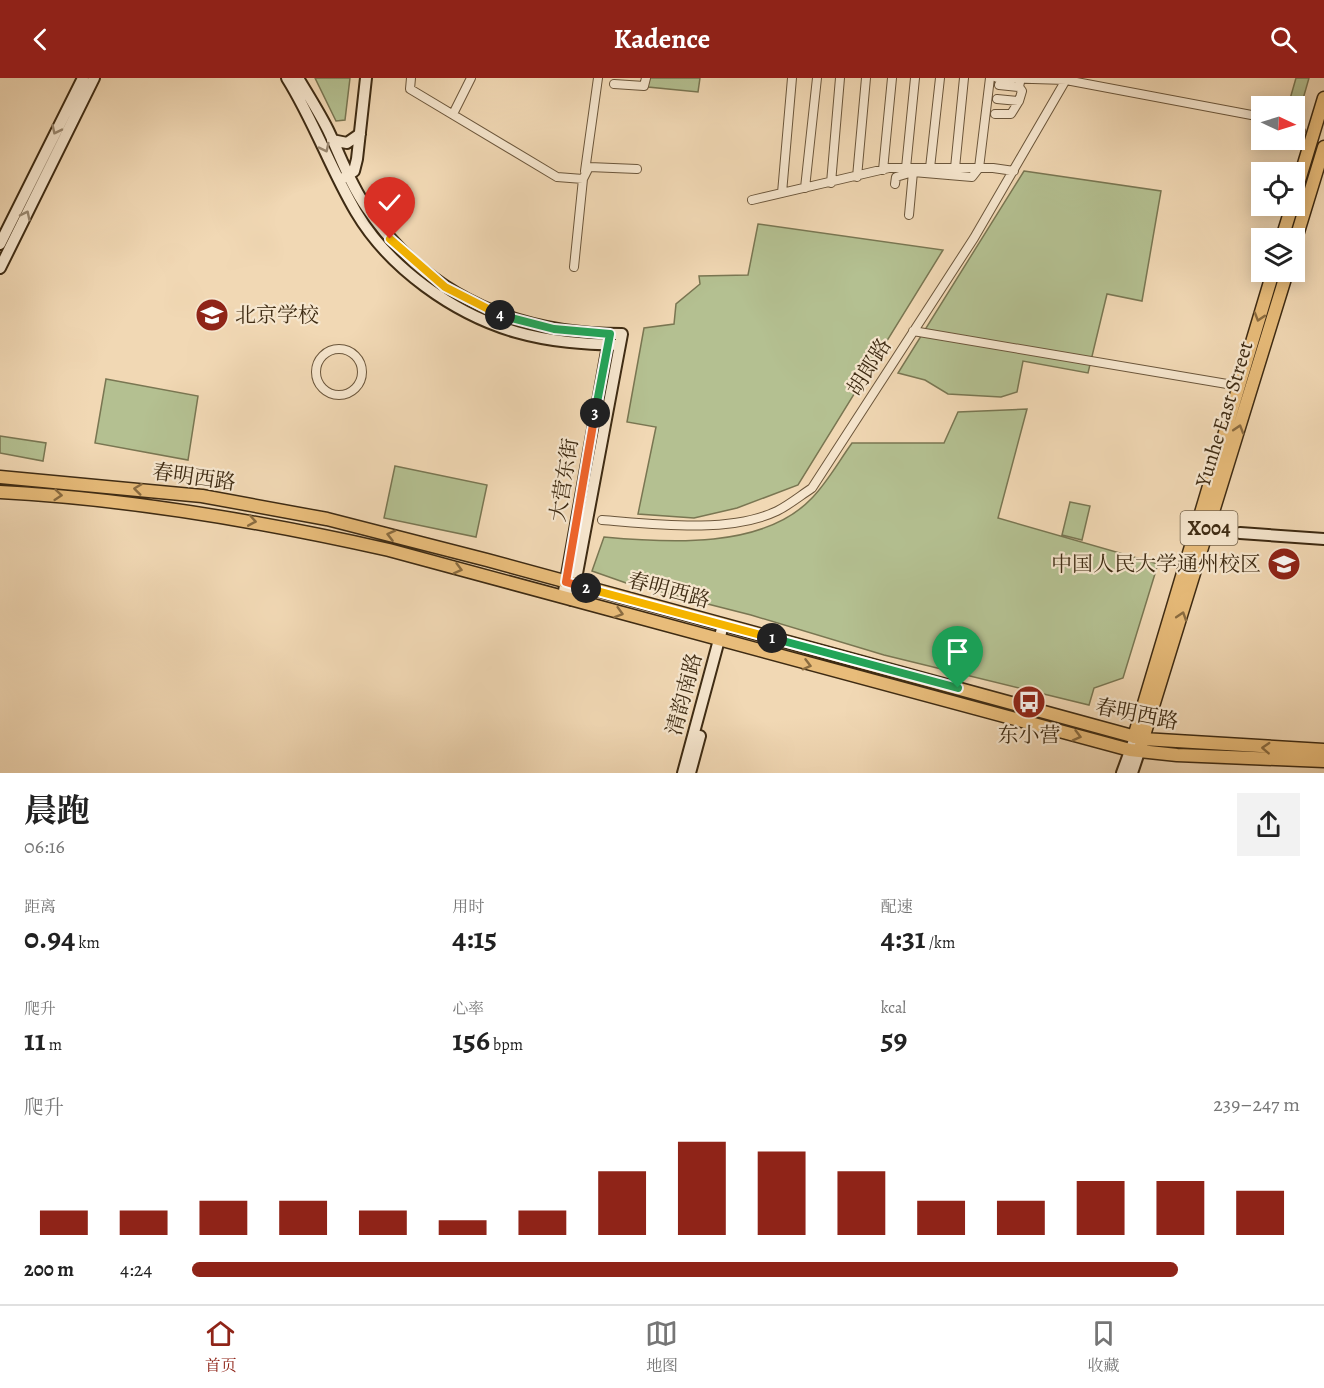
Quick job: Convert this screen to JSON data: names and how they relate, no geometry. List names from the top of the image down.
{
  "streets": {
    "main road": [
      "Yunhe East Street",
      "春明西路",
      "大营东街",
      "X004",
      "清韵南路"
    ],
    "street": ["胡郎路"]
  },
  "crossings": [
    ["Yunhe East Street", "春明西路"],
    ["春明西路", "大营东街"],
    ["春明西路", "清韵南路"]
  ],
  "places": {
    "school or university": ["北京学校", "中国人民大学通州校区"],
    "bus stop": ["东小营"]
  },
  "north": "right",
  "page": {
    "header": "Kadence",
    "pins": [
      "4",
      "3",
      "2",
      "1"
    ],
    "heading": ["晨跑", "06:16"],
    "stats": [
      ["距离", "0.94 km"],
      ["用时", "4:15"],
      ["配速", "4:31 /km"],
      ["爬升", "11 m"],
      ["心率", "156 bpm"],
      ["kcal", "59"]
    ],
    "chart": ["爬升", "239–247 m"],
    "list": [
      {
        "name": "200 m",
        "note": "4:24"
      }
    ],
    "tabs": ["首页", "地图", "收藏"]
  }
}
